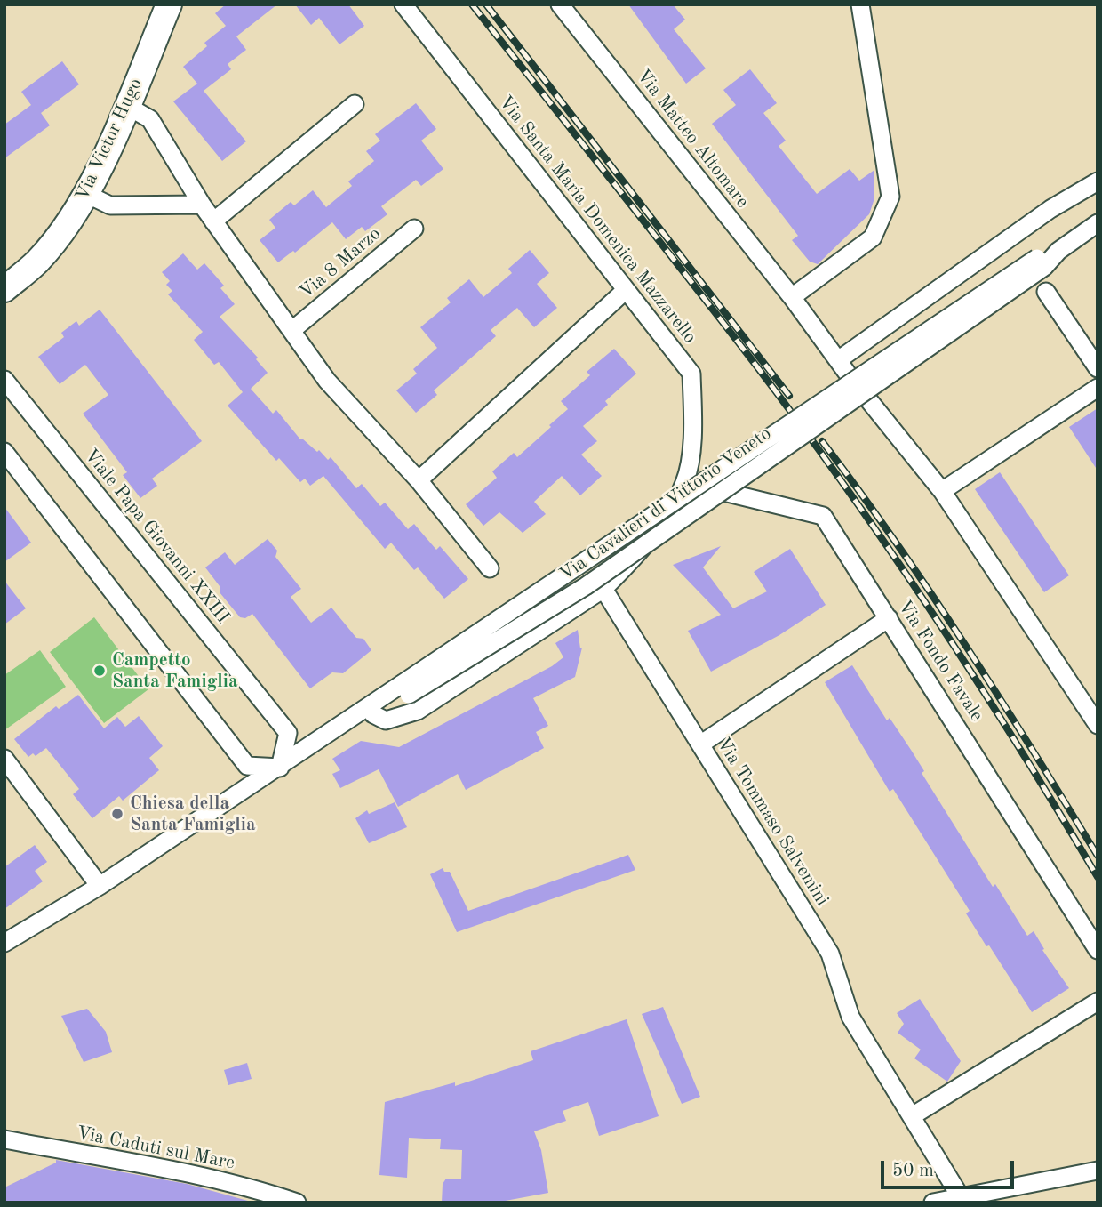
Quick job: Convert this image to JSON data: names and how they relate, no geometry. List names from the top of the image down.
{
  "streets": {
    "main road": ["Via Victor Hugo"],
    "street": [
      "Via Matteo Altomare",
      "Via Santa Maria Domenica Mazzarello",
      "Via 8 Marzo",
      "Via Cavalieri di Vittorio Veneto",
      "Viale Papa Giovanni XXIII",
      "Via Fondo Favale",
      "Via Tommaso Salvemini",
      "Via Caduti sul Mare"
    ]
  },
  "crossings": [
    ["Via Santa Maria Domenica Mazzarello", "Via Fondo Favale"],
    ["Via Cavalieri di Vittorio Veneto", "Viale Papa Giovanni XXIII"]
  ],
  "places": ["Campetto Santa Famiglia", "Chiesa della Santa Famiglia"],
  "scale_bar": "50 m"
}
